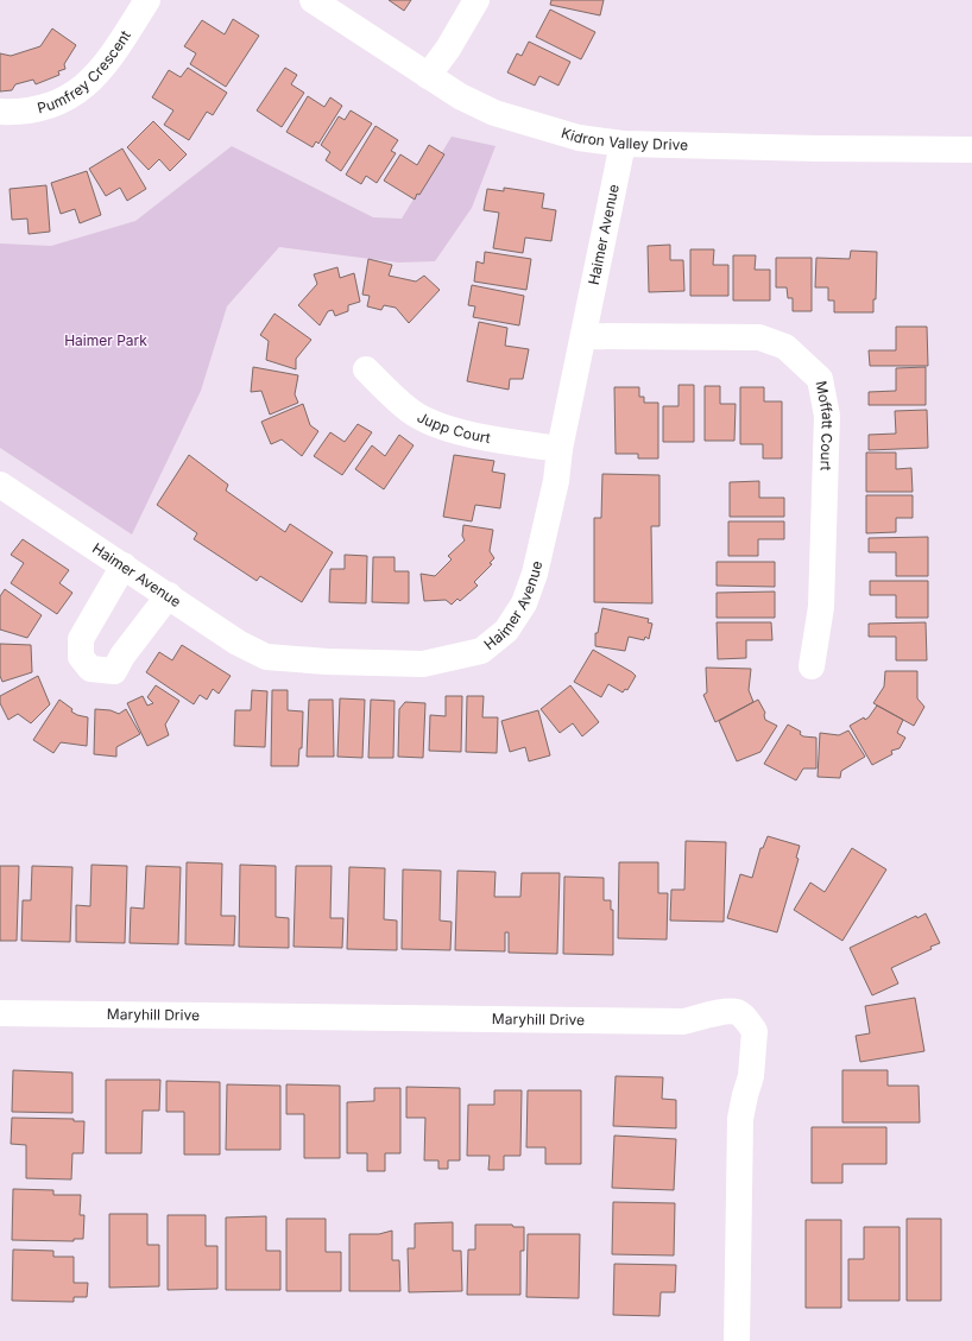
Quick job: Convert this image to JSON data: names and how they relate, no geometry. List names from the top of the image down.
{
  "streets": {
    "street": [
      "Pumfrey Crescent",
      "Kidron Valley Drive",
      "Haimer Avenue",
      "Jupp Court",
      "Moffatt Court",
      "Maryhill Drive"
    ]
  },
  "crossings": [
    ["Kidron Valley Drive", "Haimer Avenue"],
    ["Haimer Avenue", "Jupp Court"],
    ["Haimer Avenue", "Moffatt Court"]
  ],
  "parks": ["Haimer Park"]
}
